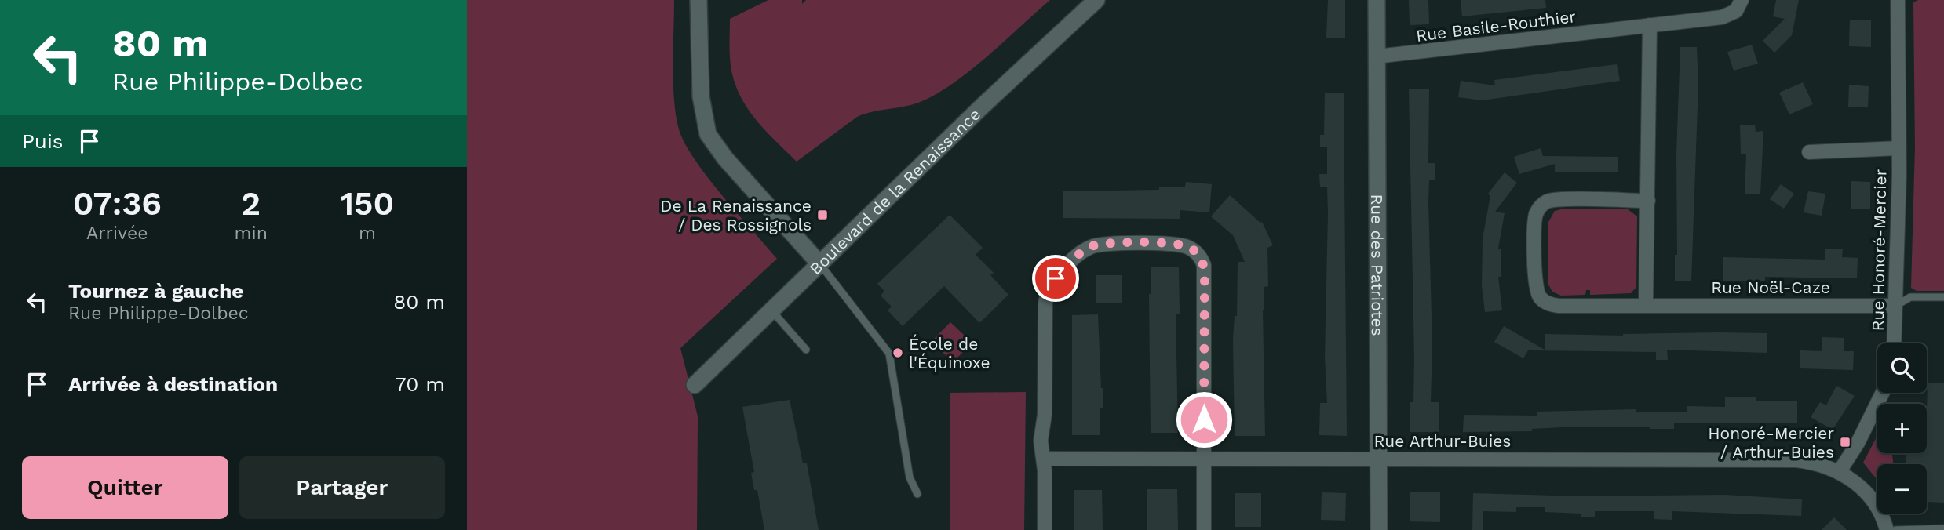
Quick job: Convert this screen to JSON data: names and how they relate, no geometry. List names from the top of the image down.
{
  "streets": {
    "street": [
      "Rue Basile-Routhier",
      "Boulevard de la Renaissance",
      "Rue Honoré-Mercier",
      "Rue des Patriotes",
      "Rue Noël-Caze",
      "Rue Arthur-Buies"
    ]
  },
  "crossings": [
    ["Rue Basile-Routhier", "Rue des Patriotes"],
    ["Rue Honoré-Mercier", "Rue Noël-Caze"],
    ["Rue des Patriotes", "Rue Arthur-Buies"]
  ],
  "places": {
    "transit": ["De La Renaissance / Des Rossignols", "Honoré-Mercier / Arthur-Buies"],
    "other": ["École de l'Équinoxe"]
  },
  "page": {
    "turn": ["80 m", "Rue Philippe-Dolbec"],
    "then": "Puis",
    "eta": [
      "07:36",
      "Arrivée",
      "2",
      "min",
      "150",
      "m"
    ],
    "list": [
      {
        "name": "Tournez à gauche",
        "note": "Rue Philippe-Dolbec",
        "value": "80 m"
      },
      {
        "name": "Arrivée à destination",
        "value": "70 m"
      }
    ],
    "map_buttons": ["+", "−"],
    "buttons": ["Quitter", "Partager"]
  }
}
